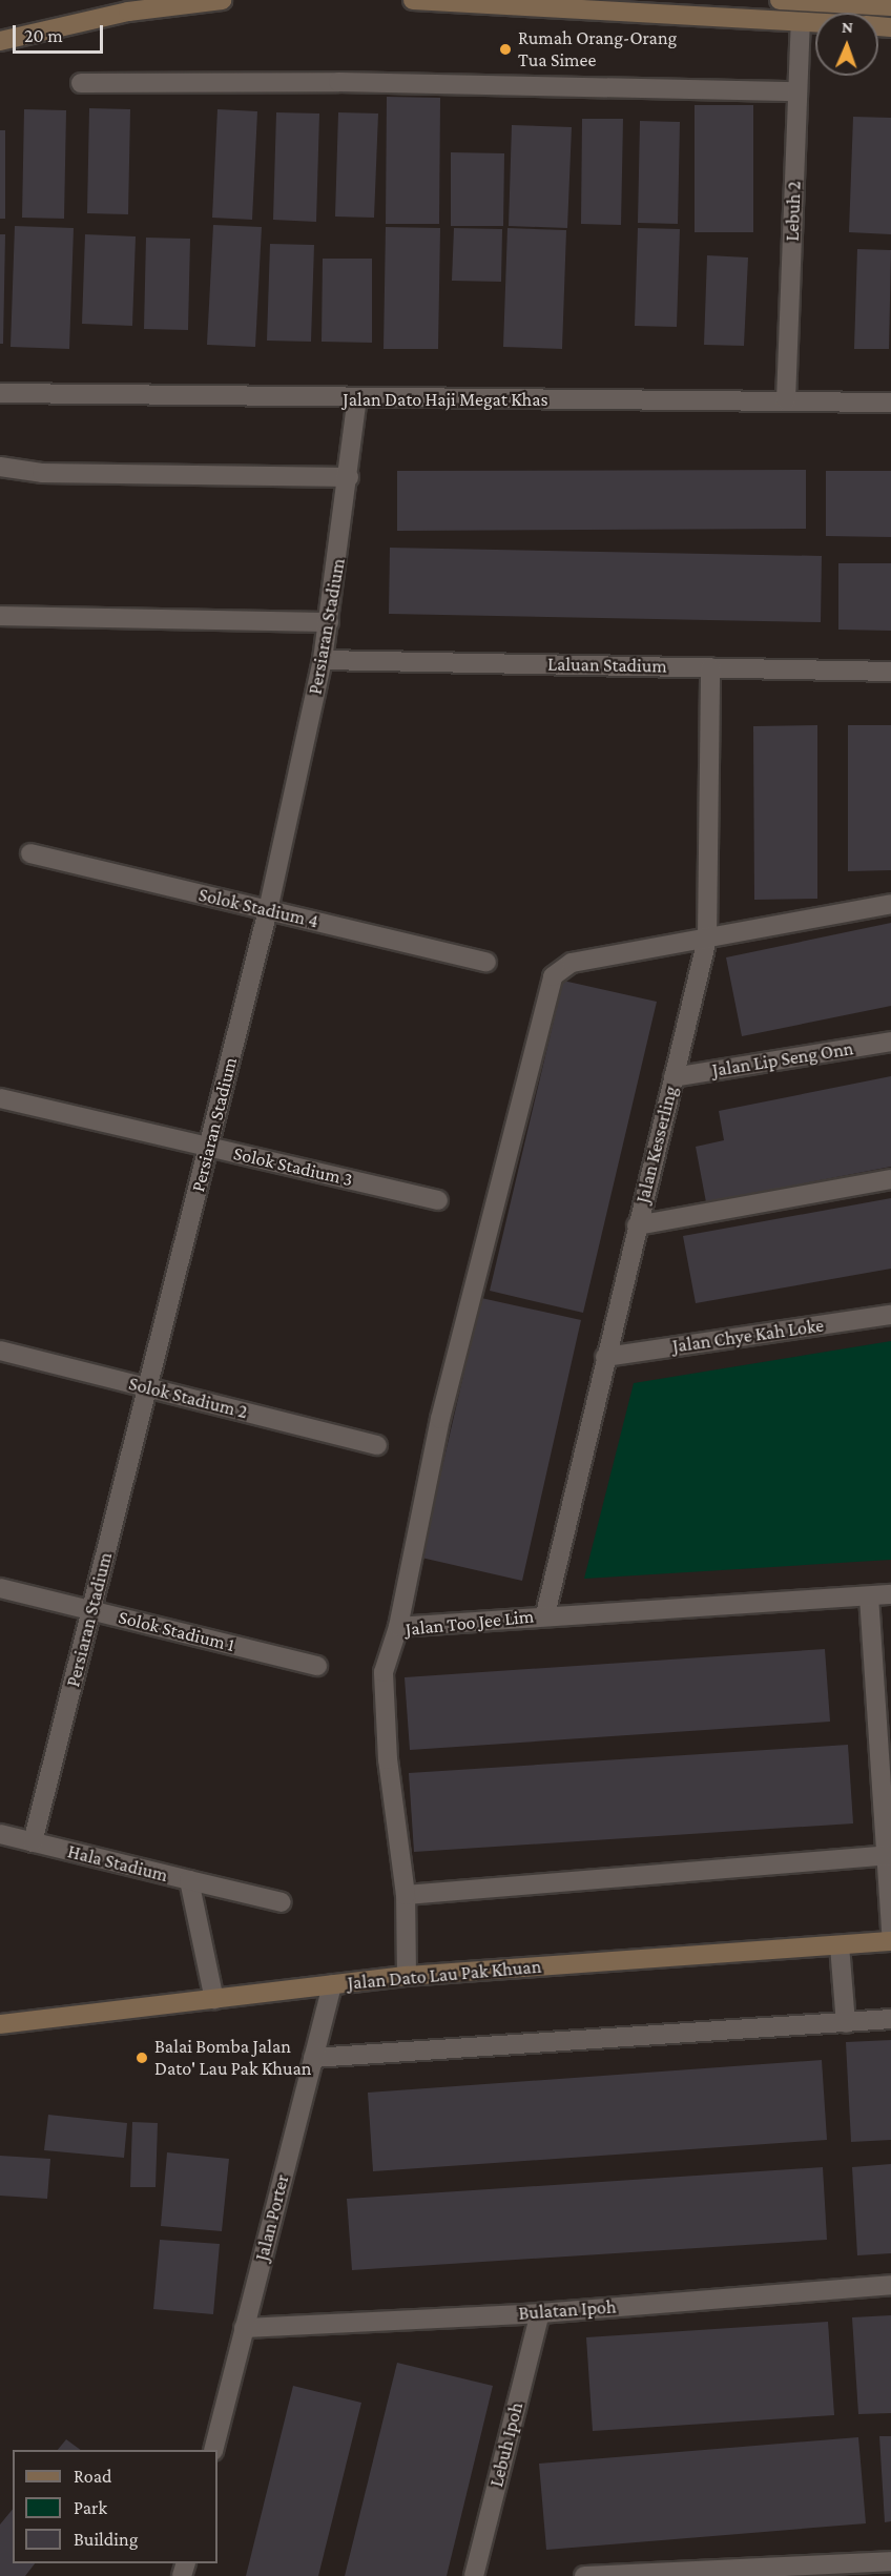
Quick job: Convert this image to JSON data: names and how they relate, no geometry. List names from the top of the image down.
{
  "streets": {
    "main road": ["Jalan Dato Lau Pak Khuan"],
    "street": [
      "Lebuh 2",
      "Jalan Dato Haji Megat Khas",
      "Persiaran Stadium",
      "Laluan Stadium",
      "Solok Stadium 4",
      "Jalan Lip Seng Onn",
      "Jalan Kesserling",
      "Solok Stadium 3",
      "Jalan Chye Kah Loke",
      "Solok Stadium 2",
      "Jalan Too Jee Lim",
      "Solok Stadium 1",
      "Hala Stadium",
      "Jalan Porter",
      "Bulatan Ipoh",
      "Lebuh Ipoh"
    ]
  },
  "crossings": [
    ["Lebuh 2", "Jalan Dato Haji Megat Khas"],
    ["Jalan Dato Haji Megat Khas", "Persiaran Stadium"],
    ["Persiaran Stadium", "Laluan Stadium"],
    ["Persiaran Stadium", "Solok Stadium 4"],
    ["Persiaran Stadium", "Solok Stadium 3"],
    ["Persiaran Stadium", "Solok Stadium 2"],
    ["Persiaran Stadium", "Solok Stadium 1"],
    ["Persiaran Stadium", "Hala Stadium"],
    ["Laluan Stadium", "Jalan Kesserling"],
    ["Jalan Lip Seng Onn", "Jalan Kesserling"],
    ["Jalan Kesserling", "Jalan Chye Kah Loke"],
    ["Jalan Kesserling", "Jalan Too Jee Lim"],
    ["Jalan Too Jee Lim", "Jalan Dato Lau Pak Khuan"],
    ["Hala Stadium", "Jalan Dato Lau Pak Khuan"],
    ["Jalan Dato Lau Pak Khuan", "Jalan Porter"],
    ["Jalan Porter", "Bulatan Ipoh"],
    ["Bulatan Ipoh", "Lebuh Ipoh"]
  ],
  "places": ["Rumah Orang-Orang Tua Simee", "Balai Bomba Jalan Dato' Lau Pak Khuan"],
  "legend": ["Road", "Park", "Building"],
  "scale_bar": "20 m",
  "north": "top"
}
